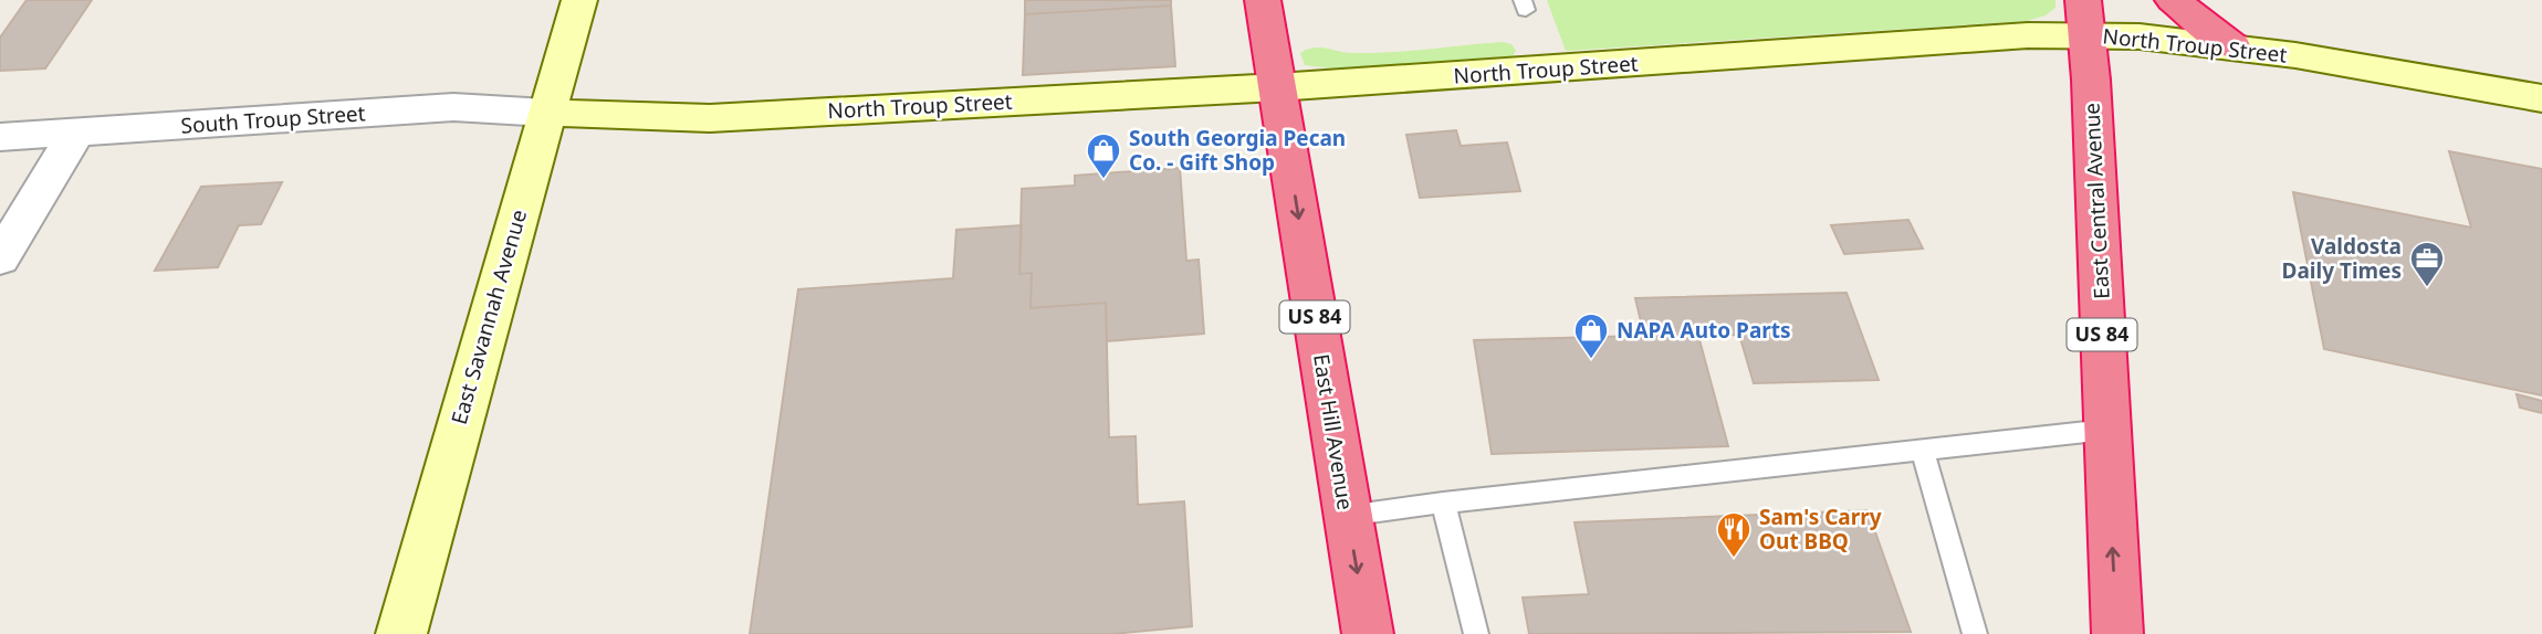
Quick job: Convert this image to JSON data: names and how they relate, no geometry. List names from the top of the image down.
{
  "streets": {
    "highway": ["East Central Avenue", "US 84", "East Hill Avenue"],
    "street": ["North Troup Street", "South Troup Street", "East Savannah Avenue"]
  },
  "crossings": [
    ["North Troup Street", "South Troup Street"],
    ["North Troup Street", "East Central Avenue"],
    ["North Troup Street", "East Savannah Avenue"],
    ["North Troup Street", "East Hill Avenue"],
    ["South Troup Street", "East Savannah Avenue"]
  ],
  "one_way": ["East Hill Avenue"],
  "places": {
    "shop": ["South Georgia Pecan Co. - Gift Shop", "NAPA Auto Parts"],
    "office": ["Valdosta Daily Times"],
    "restaurant": ["Sam's Carry Out BBQ"]
  }
}
